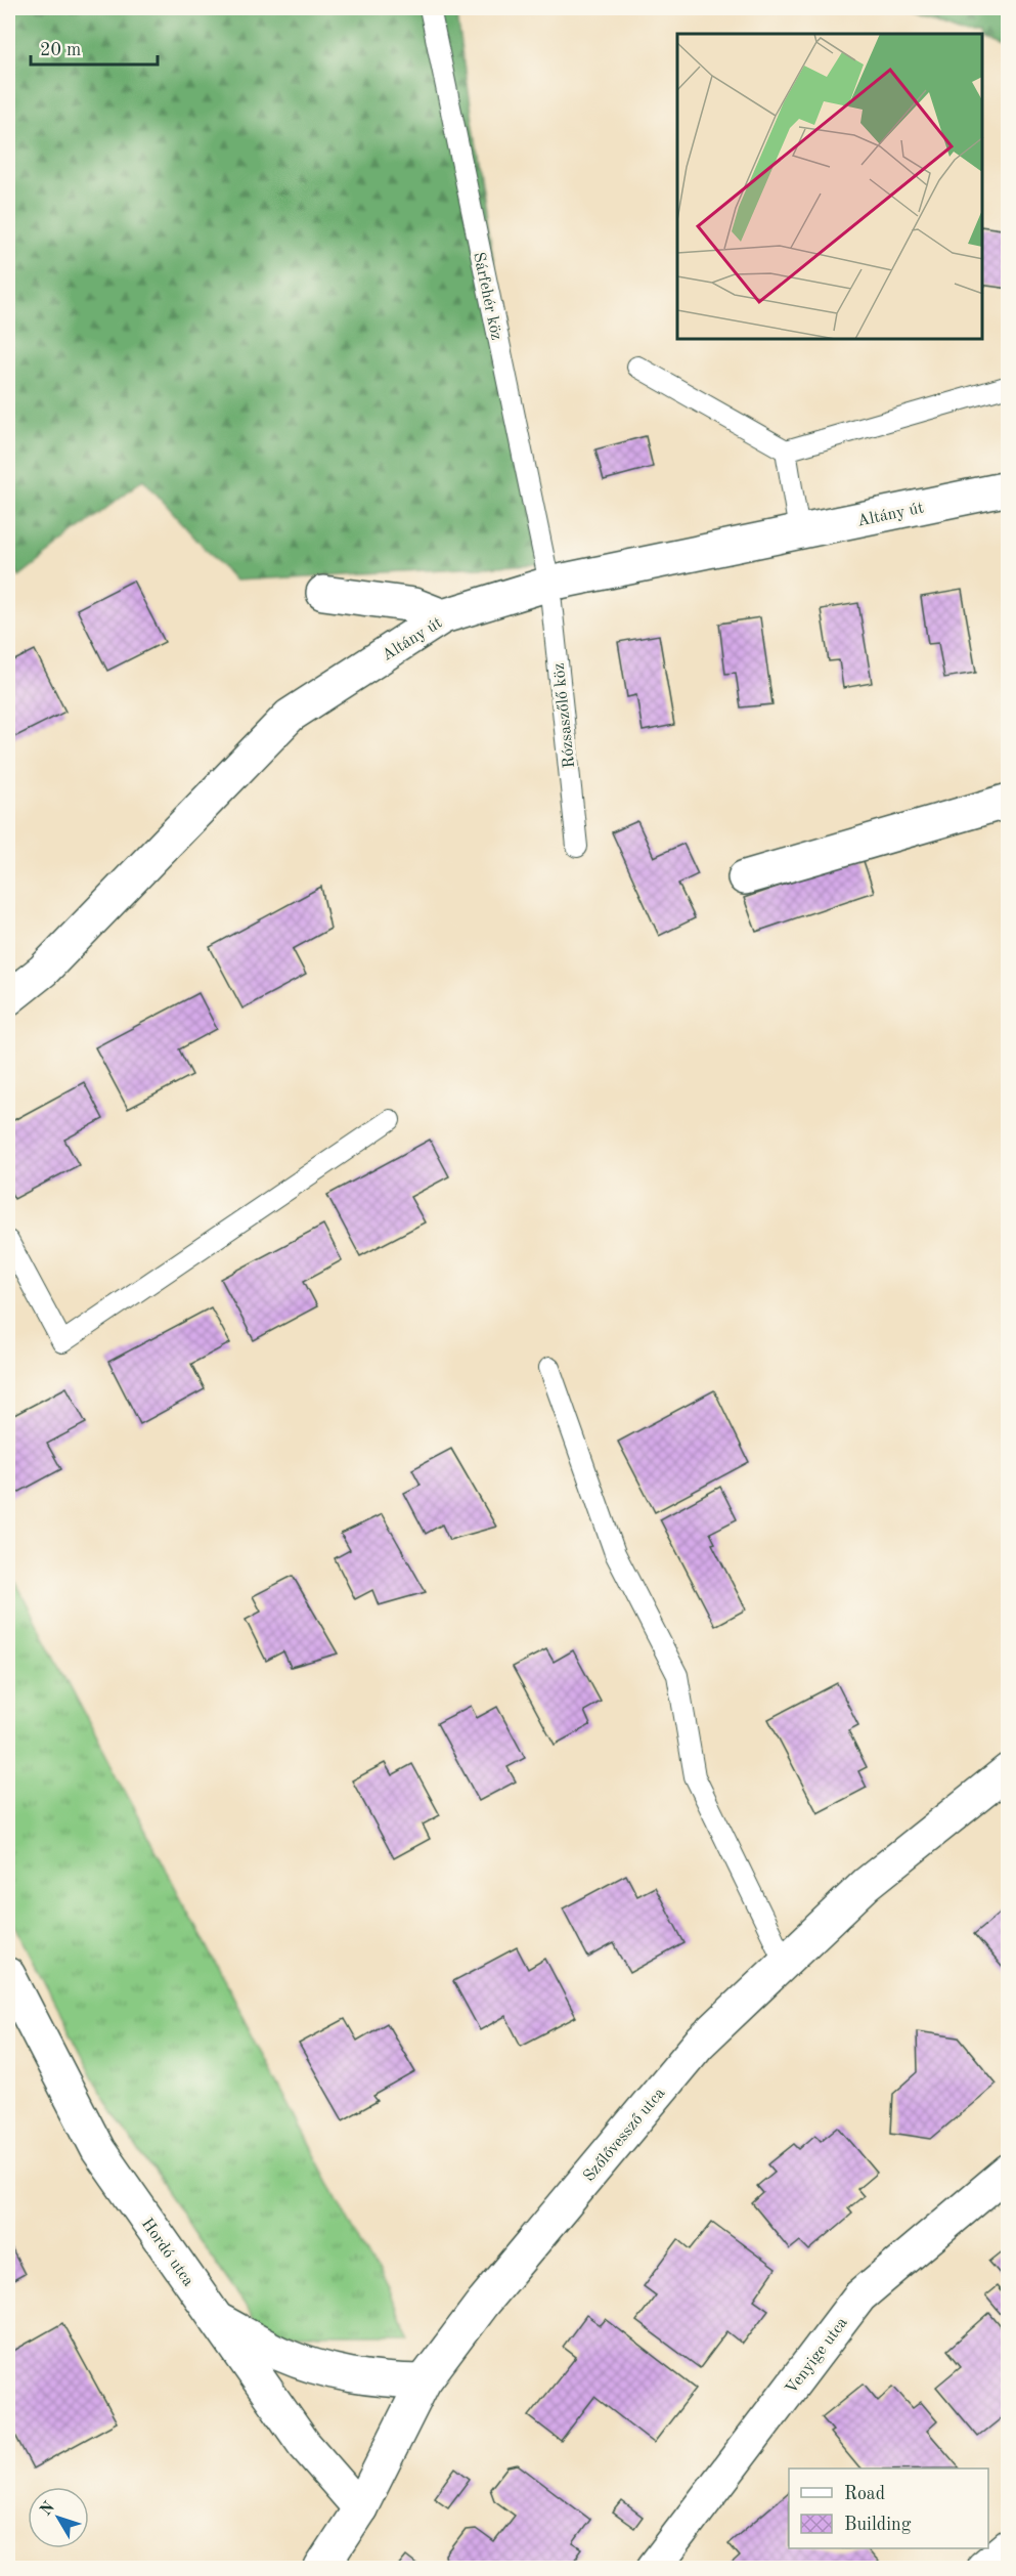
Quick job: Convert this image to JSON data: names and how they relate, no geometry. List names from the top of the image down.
{
  "streets": {
    "street": [
      "Altány út",
      "Szőlővessző utca",
      "Hordó utca",
      "Venyige utca"
    ],
    "lane": ["Sárfehér köz", "Rózsaszőlő köz"]
  },
  "crossings": [
    ["Sárfehér köz", "Altány út"],
    ["Sárfehér köz", "Rózsaszőlő köz"],
    ["Altány út", "Rózsaszőlő köz"],
    ["Szőlővessző utca", "Hordó utca"]
  ],
  "legend": ["Road", "Building"],
  "scale_bar": "20 m",
  "north": "top left"
}
